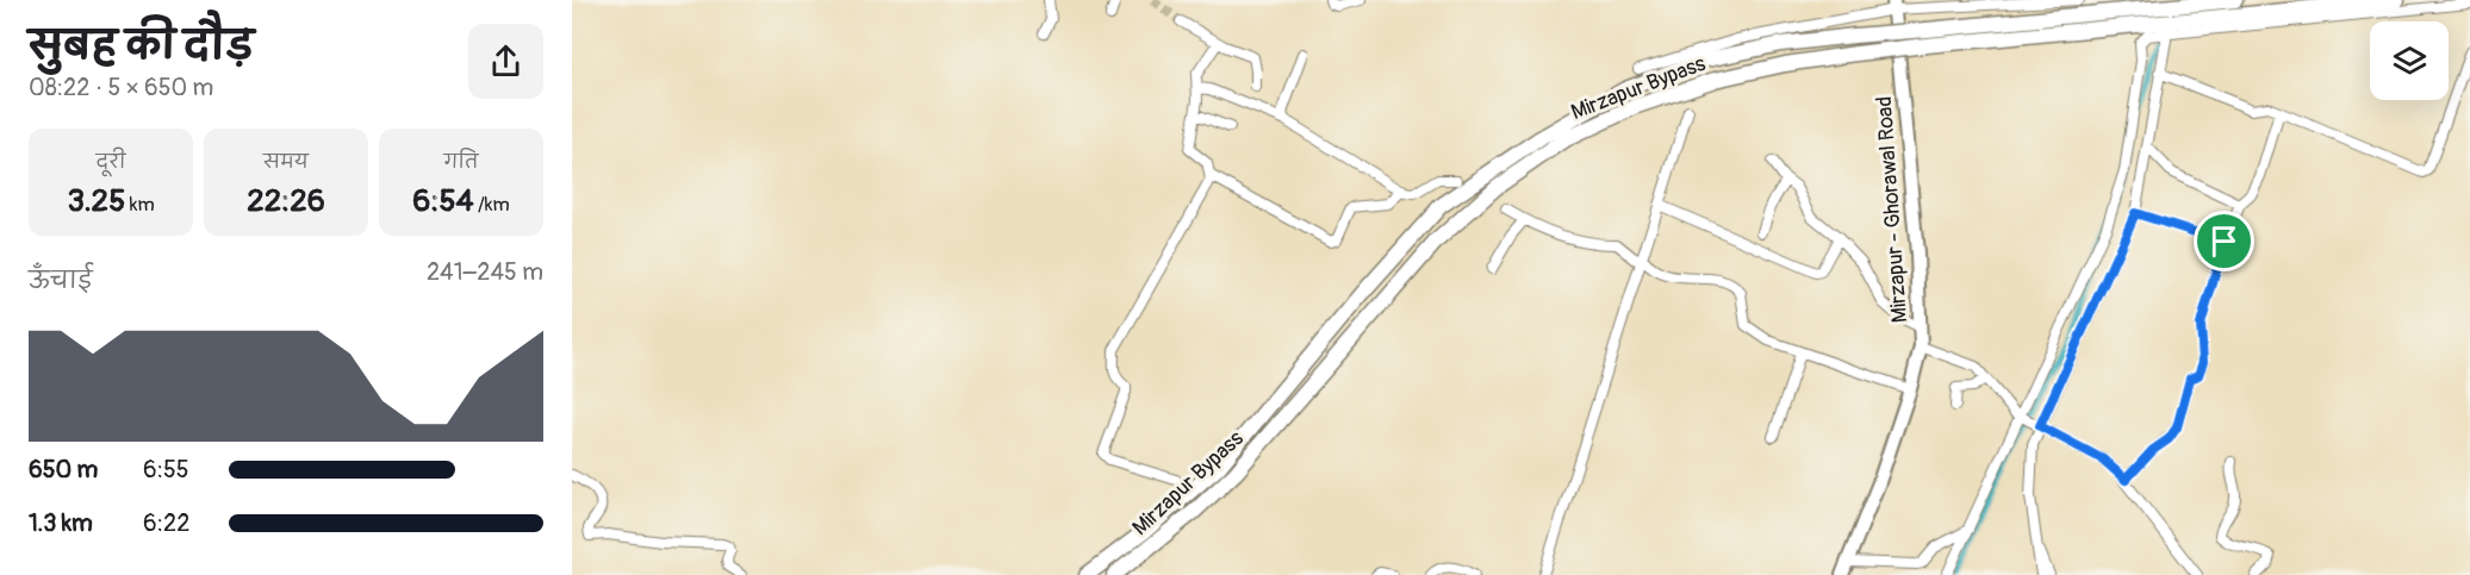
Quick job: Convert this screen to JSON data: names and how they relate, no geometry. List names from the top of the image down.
{
  "streets": {
    "highway": ["Mirzapur Bypass"],
    "main road": ["Mirzapur - Ghorawal Road"]
  },
  "page": {
    "heading": ["सुबह की दौड़", "08:22 · 5 × 650 m"],
    "stats": [
      ["दूरी", "3.25 km"],
      ["समय", "22:26"],
      ["गति", "6:54 /km"]
    ],
    "chart": ["ऊँचाई", "241–245 m"],
    "list": [
      {
        "name": "650 m",
        "note": "6:55"
      },
      {
        "name": "1.3 km",
        "note": "6:22"
      }
    ]
  }
}
